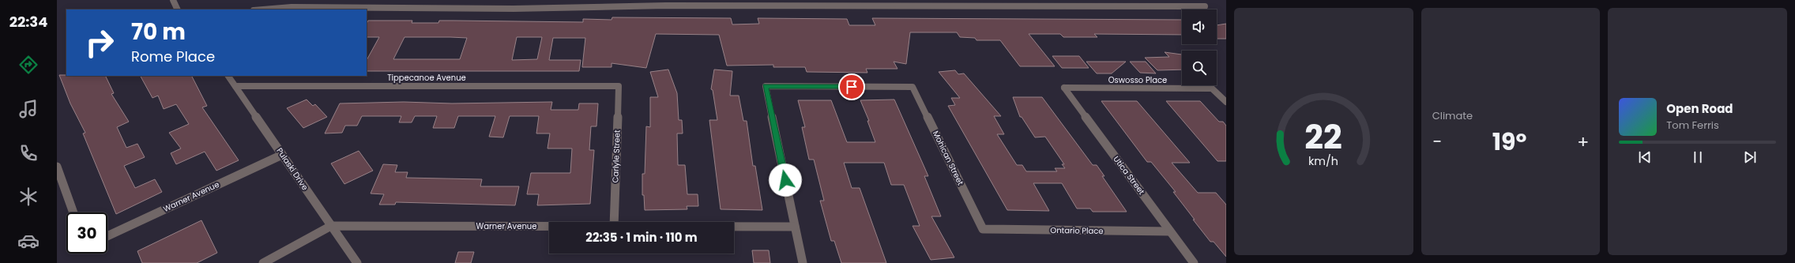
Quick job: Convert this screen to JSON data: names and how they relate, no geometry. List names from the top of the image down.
{
  "streets": {
    "street": [
      "Tippecanoe Avenue",
      "Oswosso Place",
      "Carlyle Street",
      "Mohican Street",
      "Pulaski Drive",
      "Utica Street",
      "Warner Avenue",
      "Ontario Place"
    ]
  },
  "crossings": [
    ["Tippecanoe Avenue", "Carlyle Street"],
    ["Tippecanoe Avenue", "Pulaski Drive"],
    ["Oswosso Place", "Utica Street"],
    ["Mohican Street", "Warner Avenue"],
    ["Mohican Street", "Ontario Place"],
    ["Pulaski Drive", "Warner Avenue"],
    ["Utica Street", "Ontario Place"]
  ],
  "page": {
    "tabs": "22:34",
    "tile": "Climate",
    "turn": ["70 m", "Rome Place"],
    "song": ["Open Road", "Tom Ferris"],
    "heat": ["−", "19°", "+"],
    "limit": "30",
    "trip": "22:35 · 1 min · 110 m",
    "gauge": ["22", "km/h"]
  }
}
